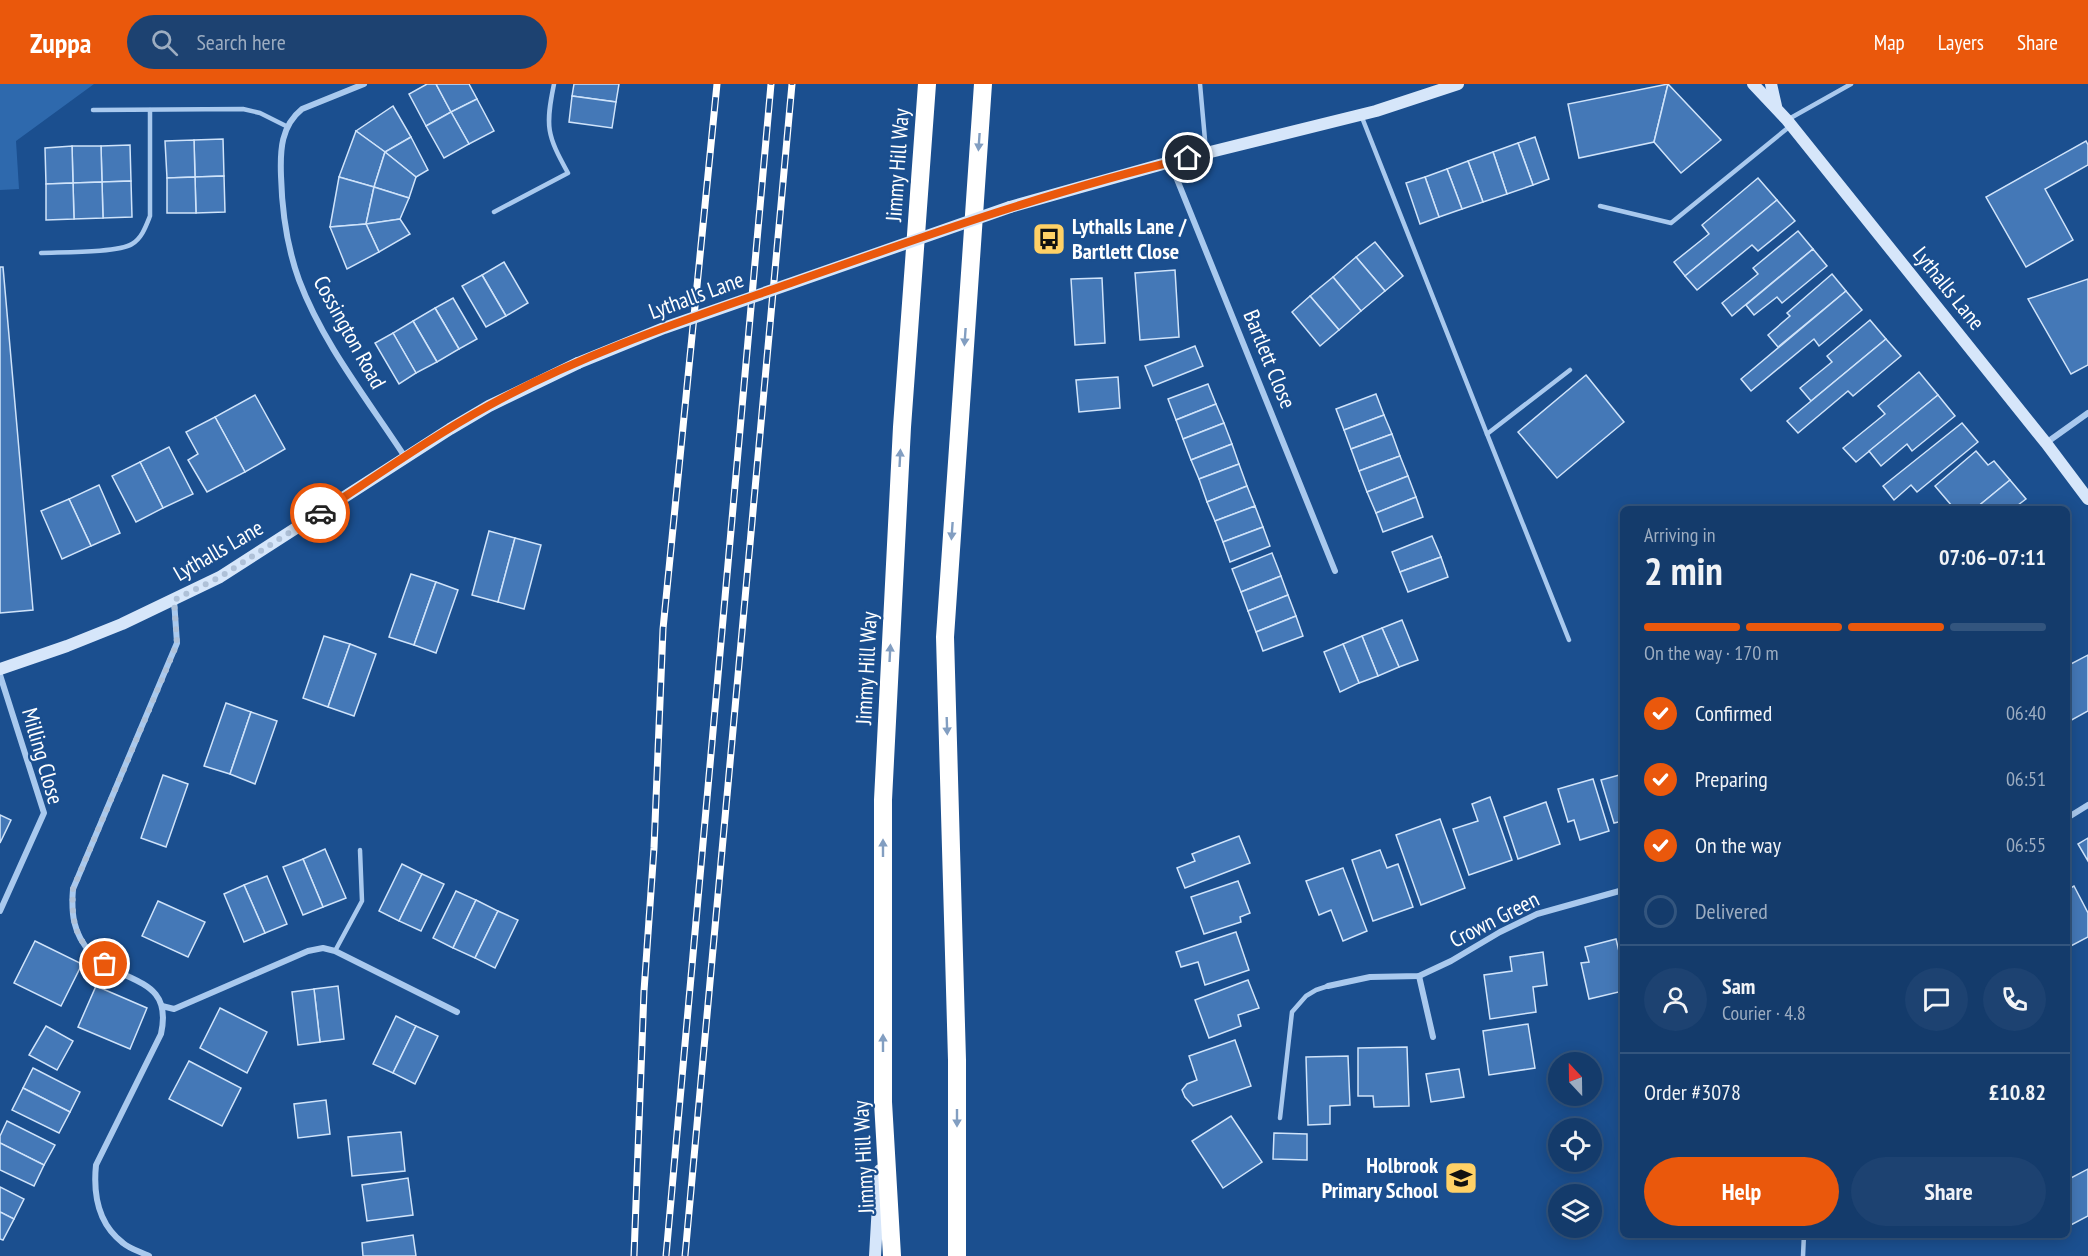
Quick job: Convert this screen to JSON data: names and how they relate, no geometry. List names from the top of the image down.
{
  "streets": {
    "highway": ["Jimmy Hill Way"],
    "street": [
      "Lythalls Lane",
      "Cossington Road",
      "Bartlett Close",
      "Milling Close",
      "Crown Green"
    ]
  },
  "crossings": [
    ["Lythalls Lane", "Cossington Road"],
    ["Lythalls Lane", "Bartlett Close"]
  ],
  "places": {
    "bus stop": ["Lythalls Lane / Bartlett Close"],
    "school or university": ["Holbrook Primary School"]
  },
  "north": "top",
  "page": {
    "header": "Zuppa",
    "search": "Search here",
    "nav": ["Map", "Layers", "Share"],
    "heading": ["2 min", "Arriving in", "07:06–07:11"],
    "panel": [
      "Sam",
      "Courier · 4.8",
      "Order #3078",
      "£10.82"
    ],
    "bar": "On the way · 170 m",
    "list": [
      ["Confirmed", "06:40"],
      ["Preparing", "06:51"],
      ["On the way", "06:55"],
      "Delivered"
    ],
    "buttons": ["Help", "Share"]
  }
}
